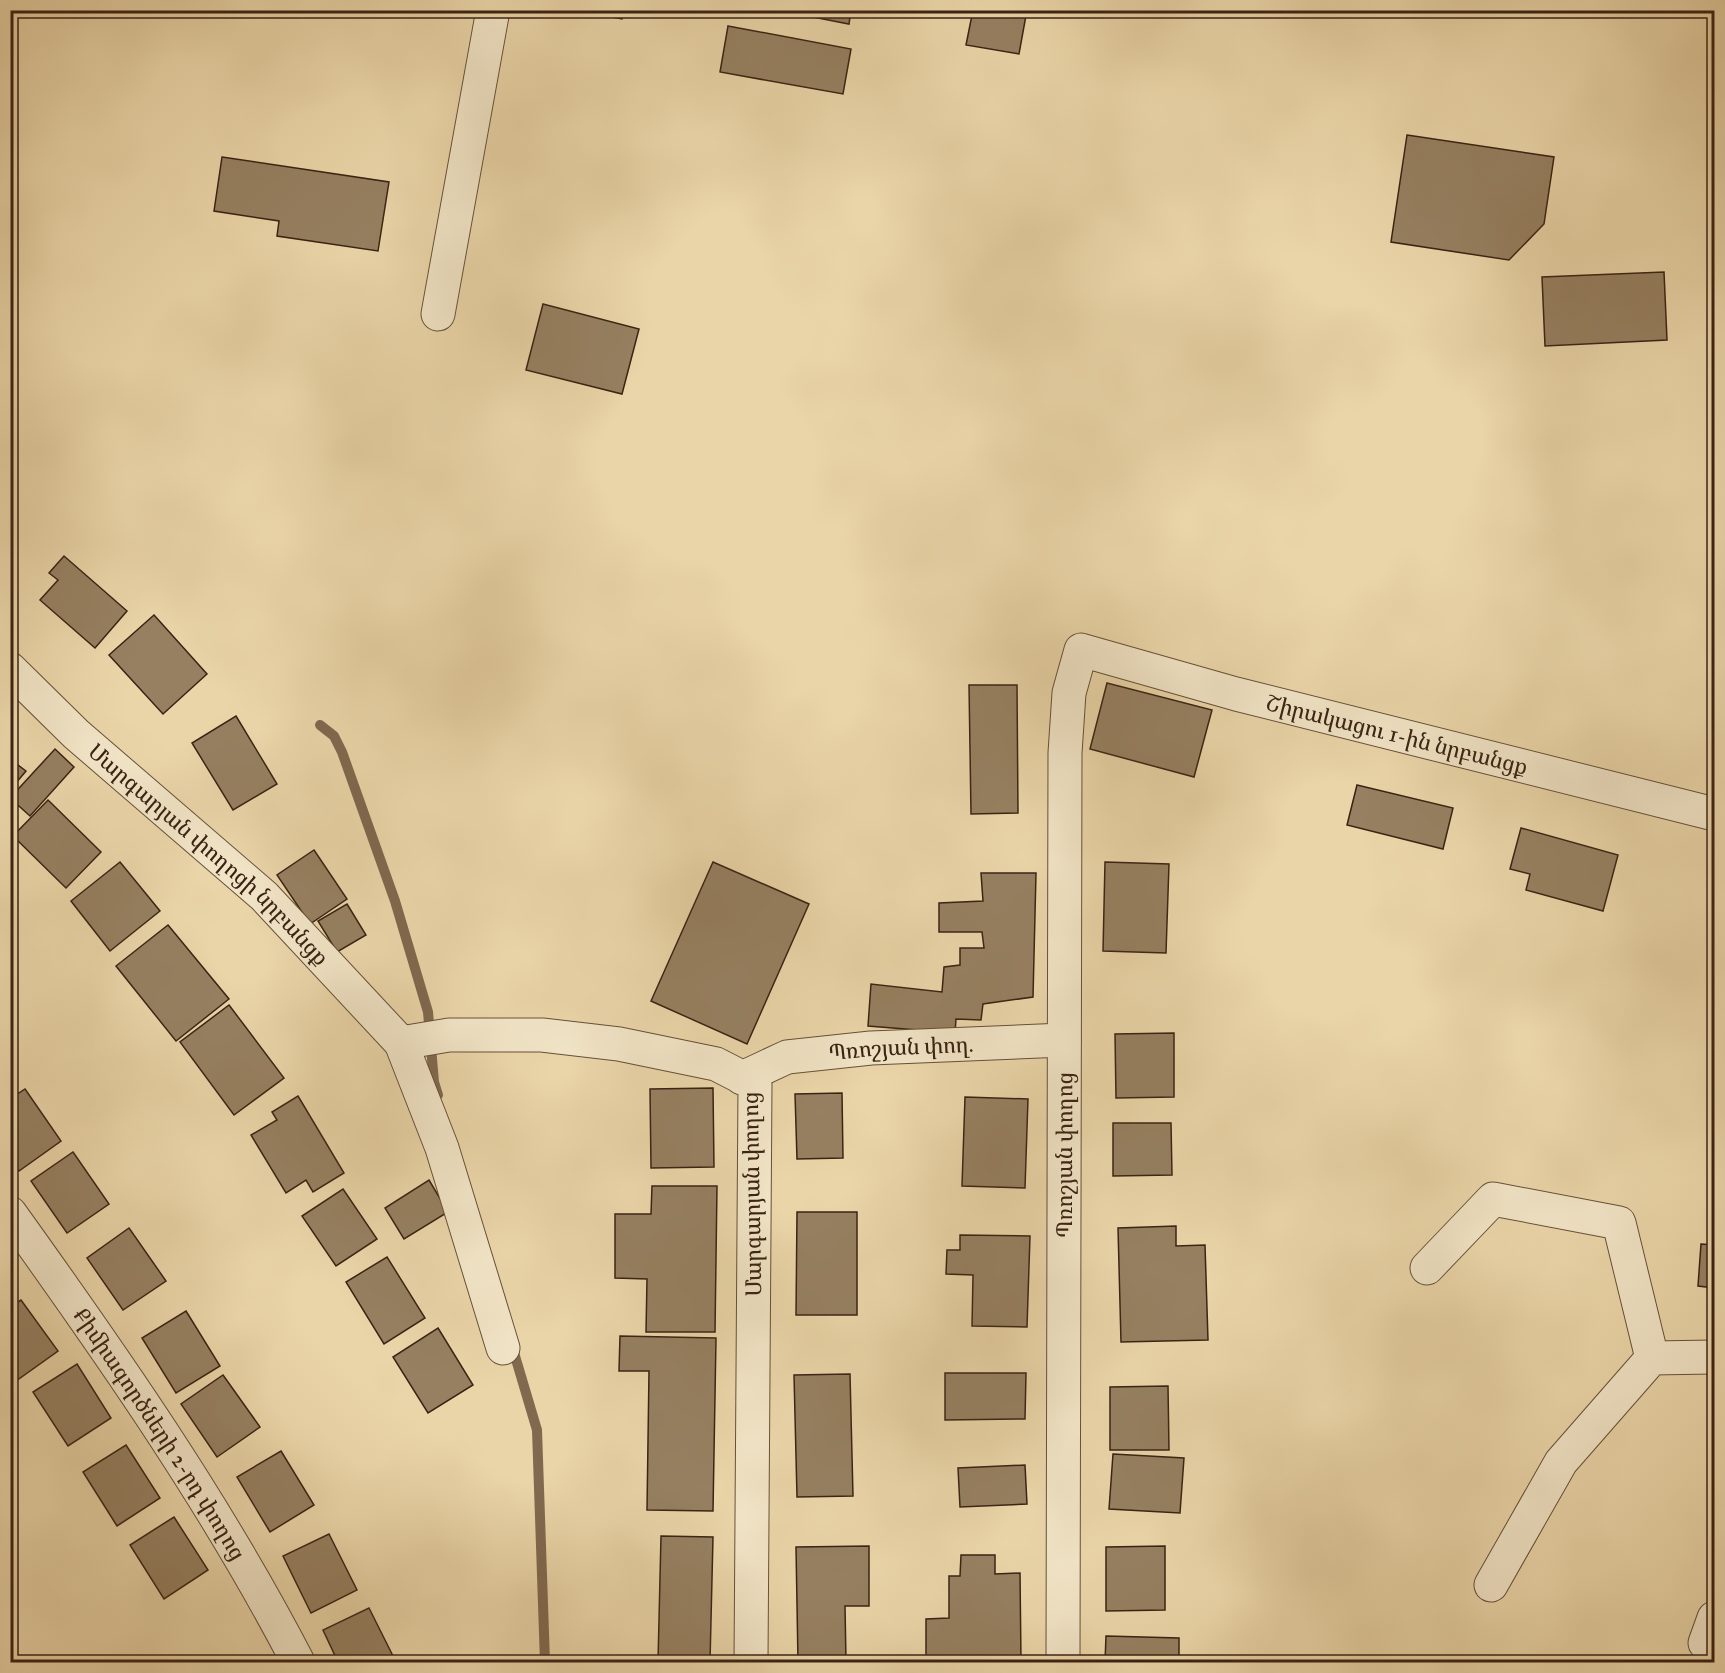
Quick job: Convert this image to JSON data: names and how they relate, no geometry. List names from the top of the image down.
{
  "streets": {
    "street": [
      "Շիրակացու 1-ին նրբանցք",
      "Մարգարյան փողոցի նրբանցք",
      "Պռոշյան փող.",
      "Պռոշյան փողոց",
      "Մարգարյան փողոց",
      "Քիմիագործների 2-րդ փողոց"
    ]
  },
  "crossings": [
    ["Շիրակացու 1-ին նրբանցք", "Պռոշյան փողոց"],
    ["Մարգարյան փողոցի նրբանցք", "Մարգարյան փողոց"],
    ["Պռոշյան փող.", "Պռոշյան փողոց"],
    ["Պռոշյան փող.", "Մարգարյան փողոց"]
  ]
}
